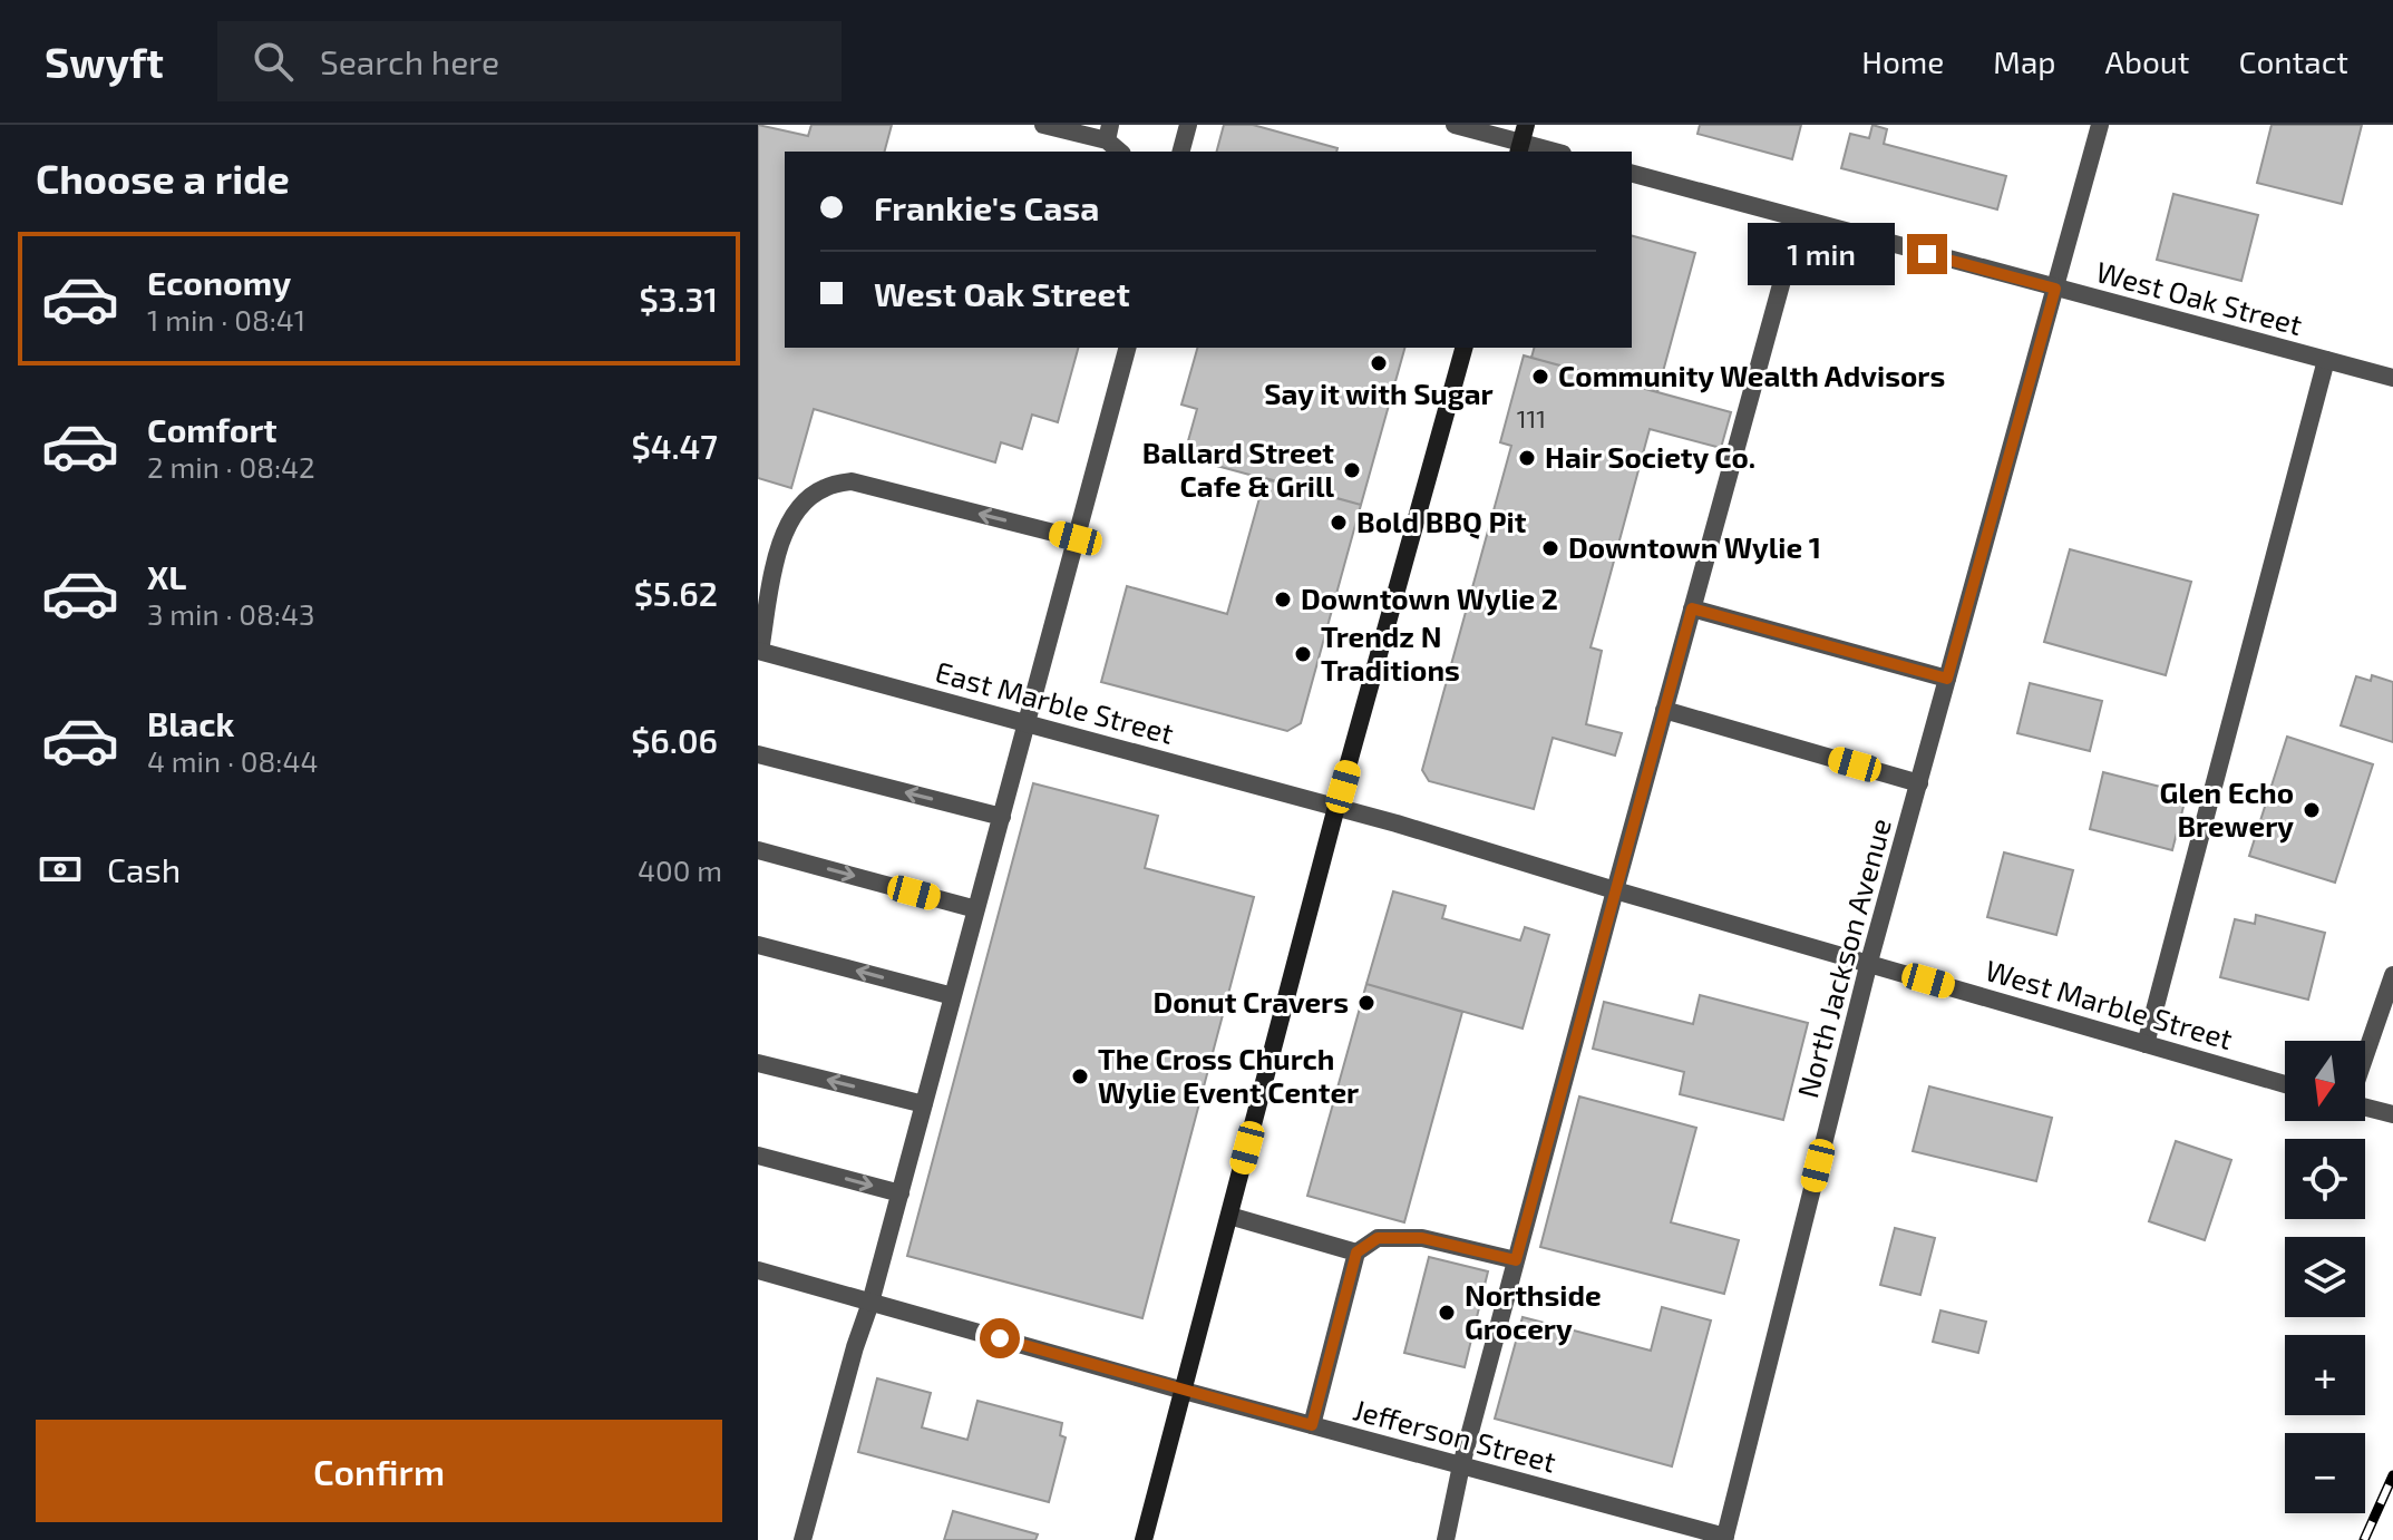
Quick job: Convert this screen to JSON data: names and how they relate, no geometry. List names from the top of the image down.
{
  "streets": {
    "street": [
      "West Oak Street",
      "East Marble Street",
      "North Jackson Avenue",
      "West Marble Street",
      "Jefferson Street"
    ]
  },
  "crossings": [
    ["West Oak Street", "North Jackson Avenue"],
    ["East Marble Street", "West Marble Street"],
    ["North Jackson Avenue", "West Marble Street"],
    ["North Jackson Avenue", "Jefferson Street"]
  ],
  "places": [
    "Say it with Sugar",
    "Community Wealth Advisors",
    "Hair Society Co.",
    "Ballard Street Cafe & Grill",
    "Bold BBQ Pit",
    "Downtown Wylie 1",
    "Downtown Wylie 2",
    "Trendz N Traditions",
    "Glen Echo Brewery",
    "Donut Cravers",
    "The Cross Church Wylie Event Center",
    "Northside Grocery"
  ],
  "house_numbers": ["111"],
  "north": "bottom",
  "page": {
    "header": "Swyft",
    "search": "Search here",
    "nav": [
      "Home",
      "Map",
      "About",
      "Contact"
    ],
    "heading": "Choose a ride",
    "banner": ["Frankie's Casa", "West Oak Street"],
    "bubble": "1 min",
    "list": [
      {
        "name": "Economy",
        "note": "1 min · 08:41",
        "value": "$3.31"
      },
      {
        "name": "Comfort",
        "note": "2 min · 08:42",
        "value": "$4.47"
      },
      {
        "name": "XL",
        "note": "3 min · 08:43",
        "value": "$5.62"
      },
      {
        "name": "Black",
        "note": "4 min · 08:44",
        "value": "$6.06"
      }
    ],
    "pay": ["Cash", "400 m"],
    "map_buttons": ["+", "−"],
    "buttons": "Confirm"
  }
}
